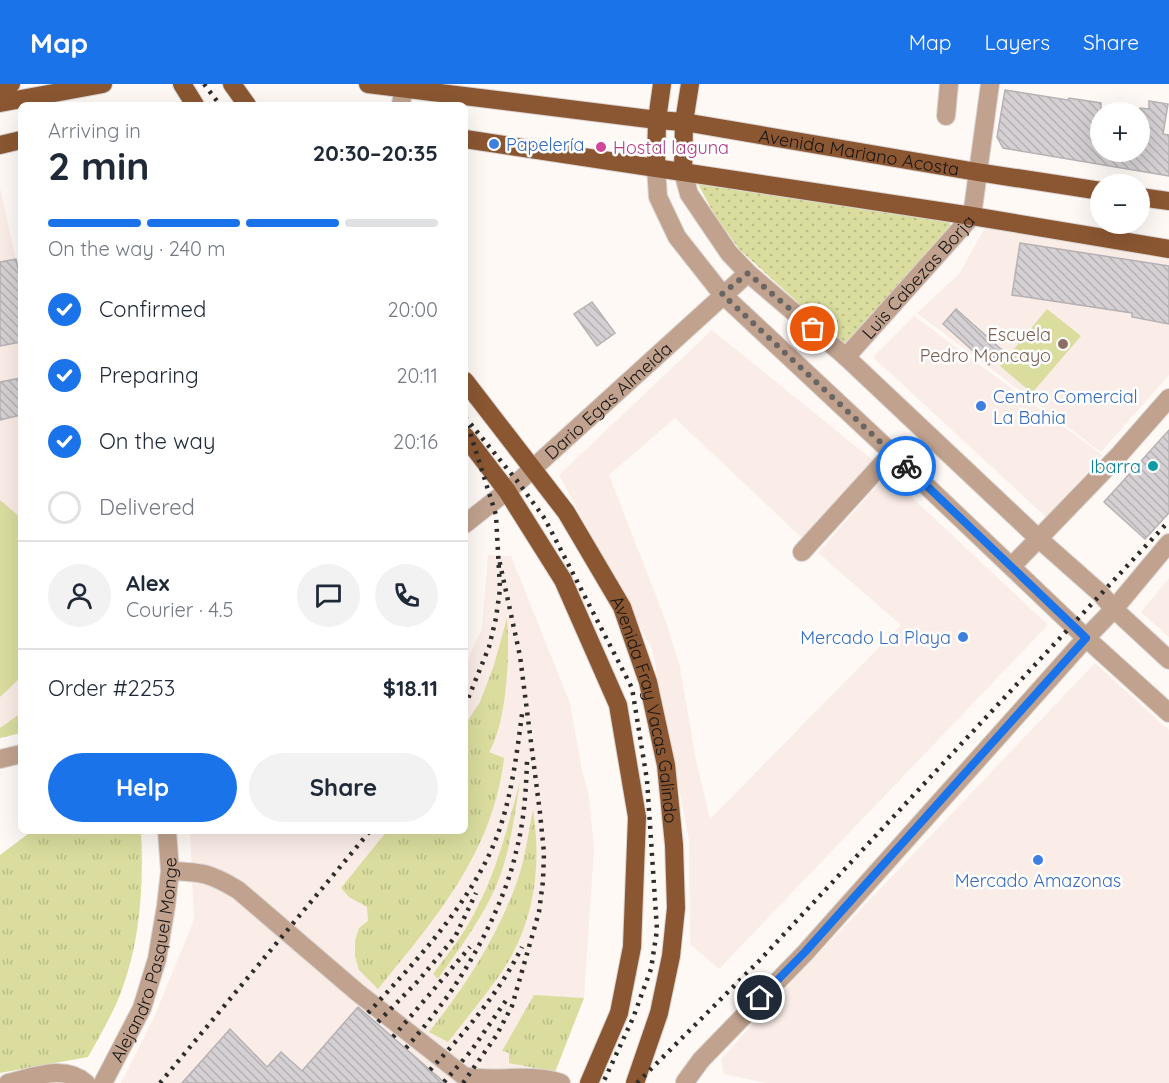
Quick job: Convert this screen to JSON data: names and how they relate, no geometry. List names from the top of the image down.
{
  "streets": {
    "main road": ["Avenida Mariano Acosta", "Avenida Fray Vacas Galindo"],
    "street": ["Luis Cabezas Borja", "Dario Egas Almeida", "Alejandro Pasquel Monge"]
  },
  "crossings": [
    ["Avenida Mariano Acosta", "Luis Cabezas Borja"],
    ["Dario Egas Almeida", "Avenida Fray Vacas Galindo"]
  ],
  "places": [
    "Papelería",
    "Hostal laguna",
    "Escuela Pedro Moncayo",
    "Centro Comercial La Bahia",
    "Ibarra",
    "Mercado La Playa",
    "Mercado Amazonas"
  ],
  "page": {
    "header": "Map",
    "nav": ["Map", "Layers", "Share"],
    "map_buttons": ["+", "−"],
    "heading": ["2 min", "Arriving in", "20:30–20:35"],
    "panel": [
      "Alex",
      "Courier · 4.5",
      "Order #2253",
      "$18.11"
    ],
    "bar": "On the way · 240 m",
    "list": [
      ["Confirmed", "20:00"],
      ["Preparing", "20:11"],
      ["On the way", "20:16"],
      "Delivered"
    ],
    "buttons": ["Help", "Share"]
  }
}
